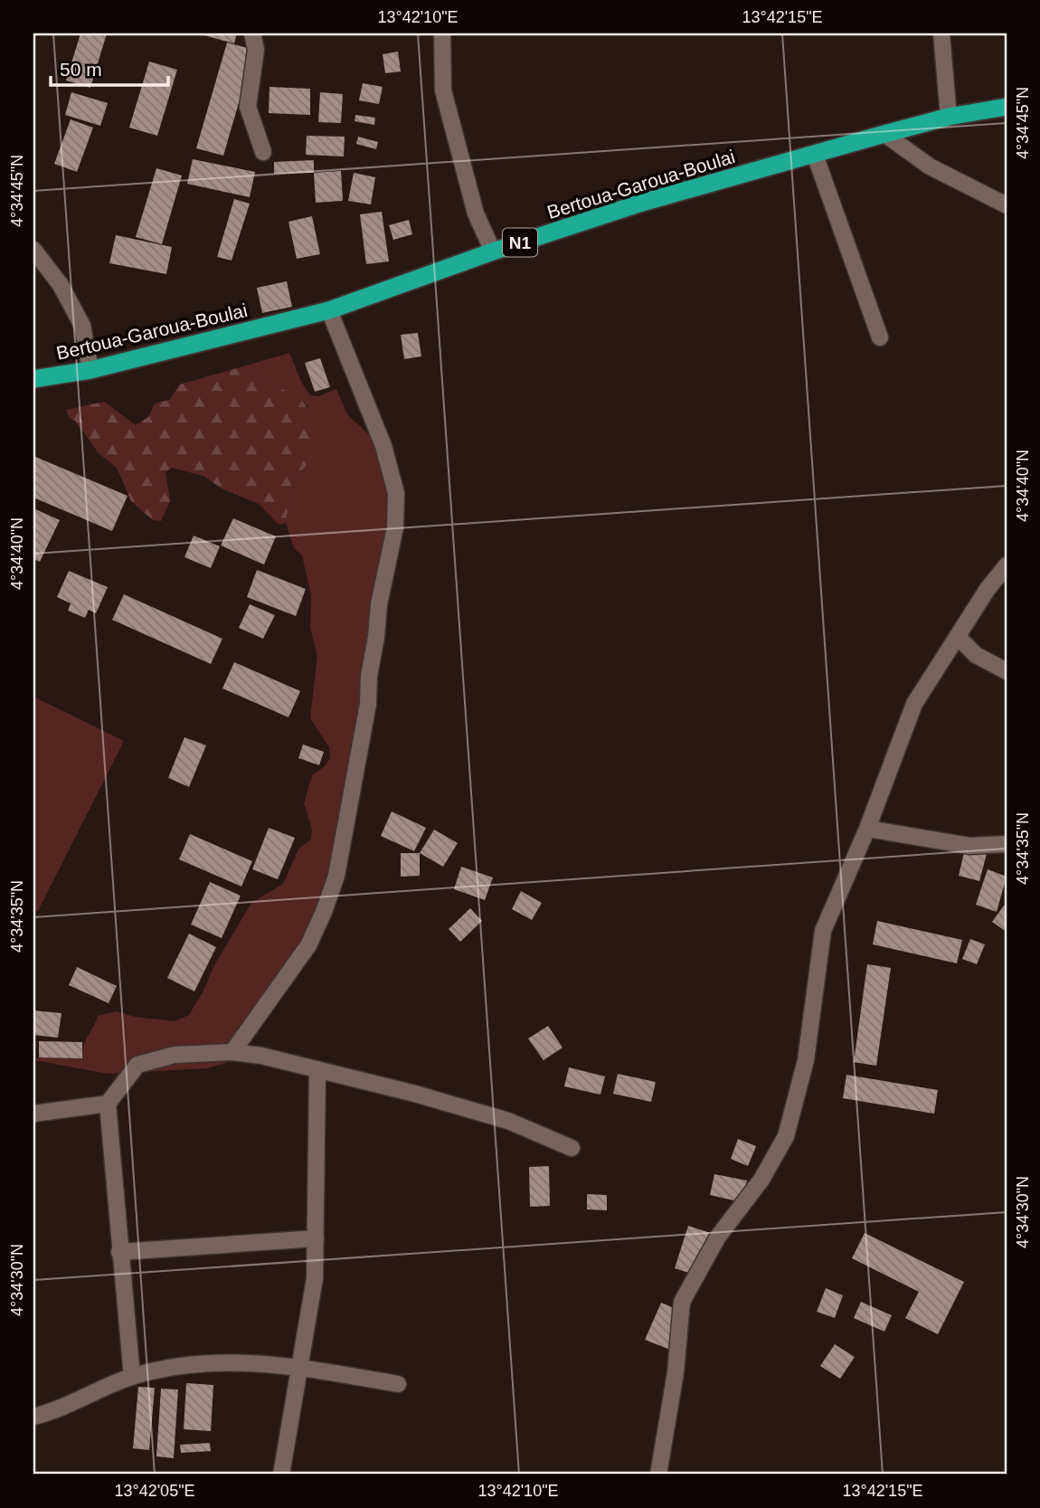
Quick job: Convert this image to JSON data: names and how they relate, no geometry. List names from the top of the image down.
{
  "streets": {
    "highway": ["Bertoua-Garoua-Boulai", "N1"]
  },
  "scale_bar": "50 m",
  "coordinates": [
    "13°42'10\"E",
    "13°42'15\"E",
    "4°34'45\"N",
    "4°34'40\"N",
    "4°34'35\"N",
    "4°34'30\"N",
    "13°42'05\"E"
  ]
}
